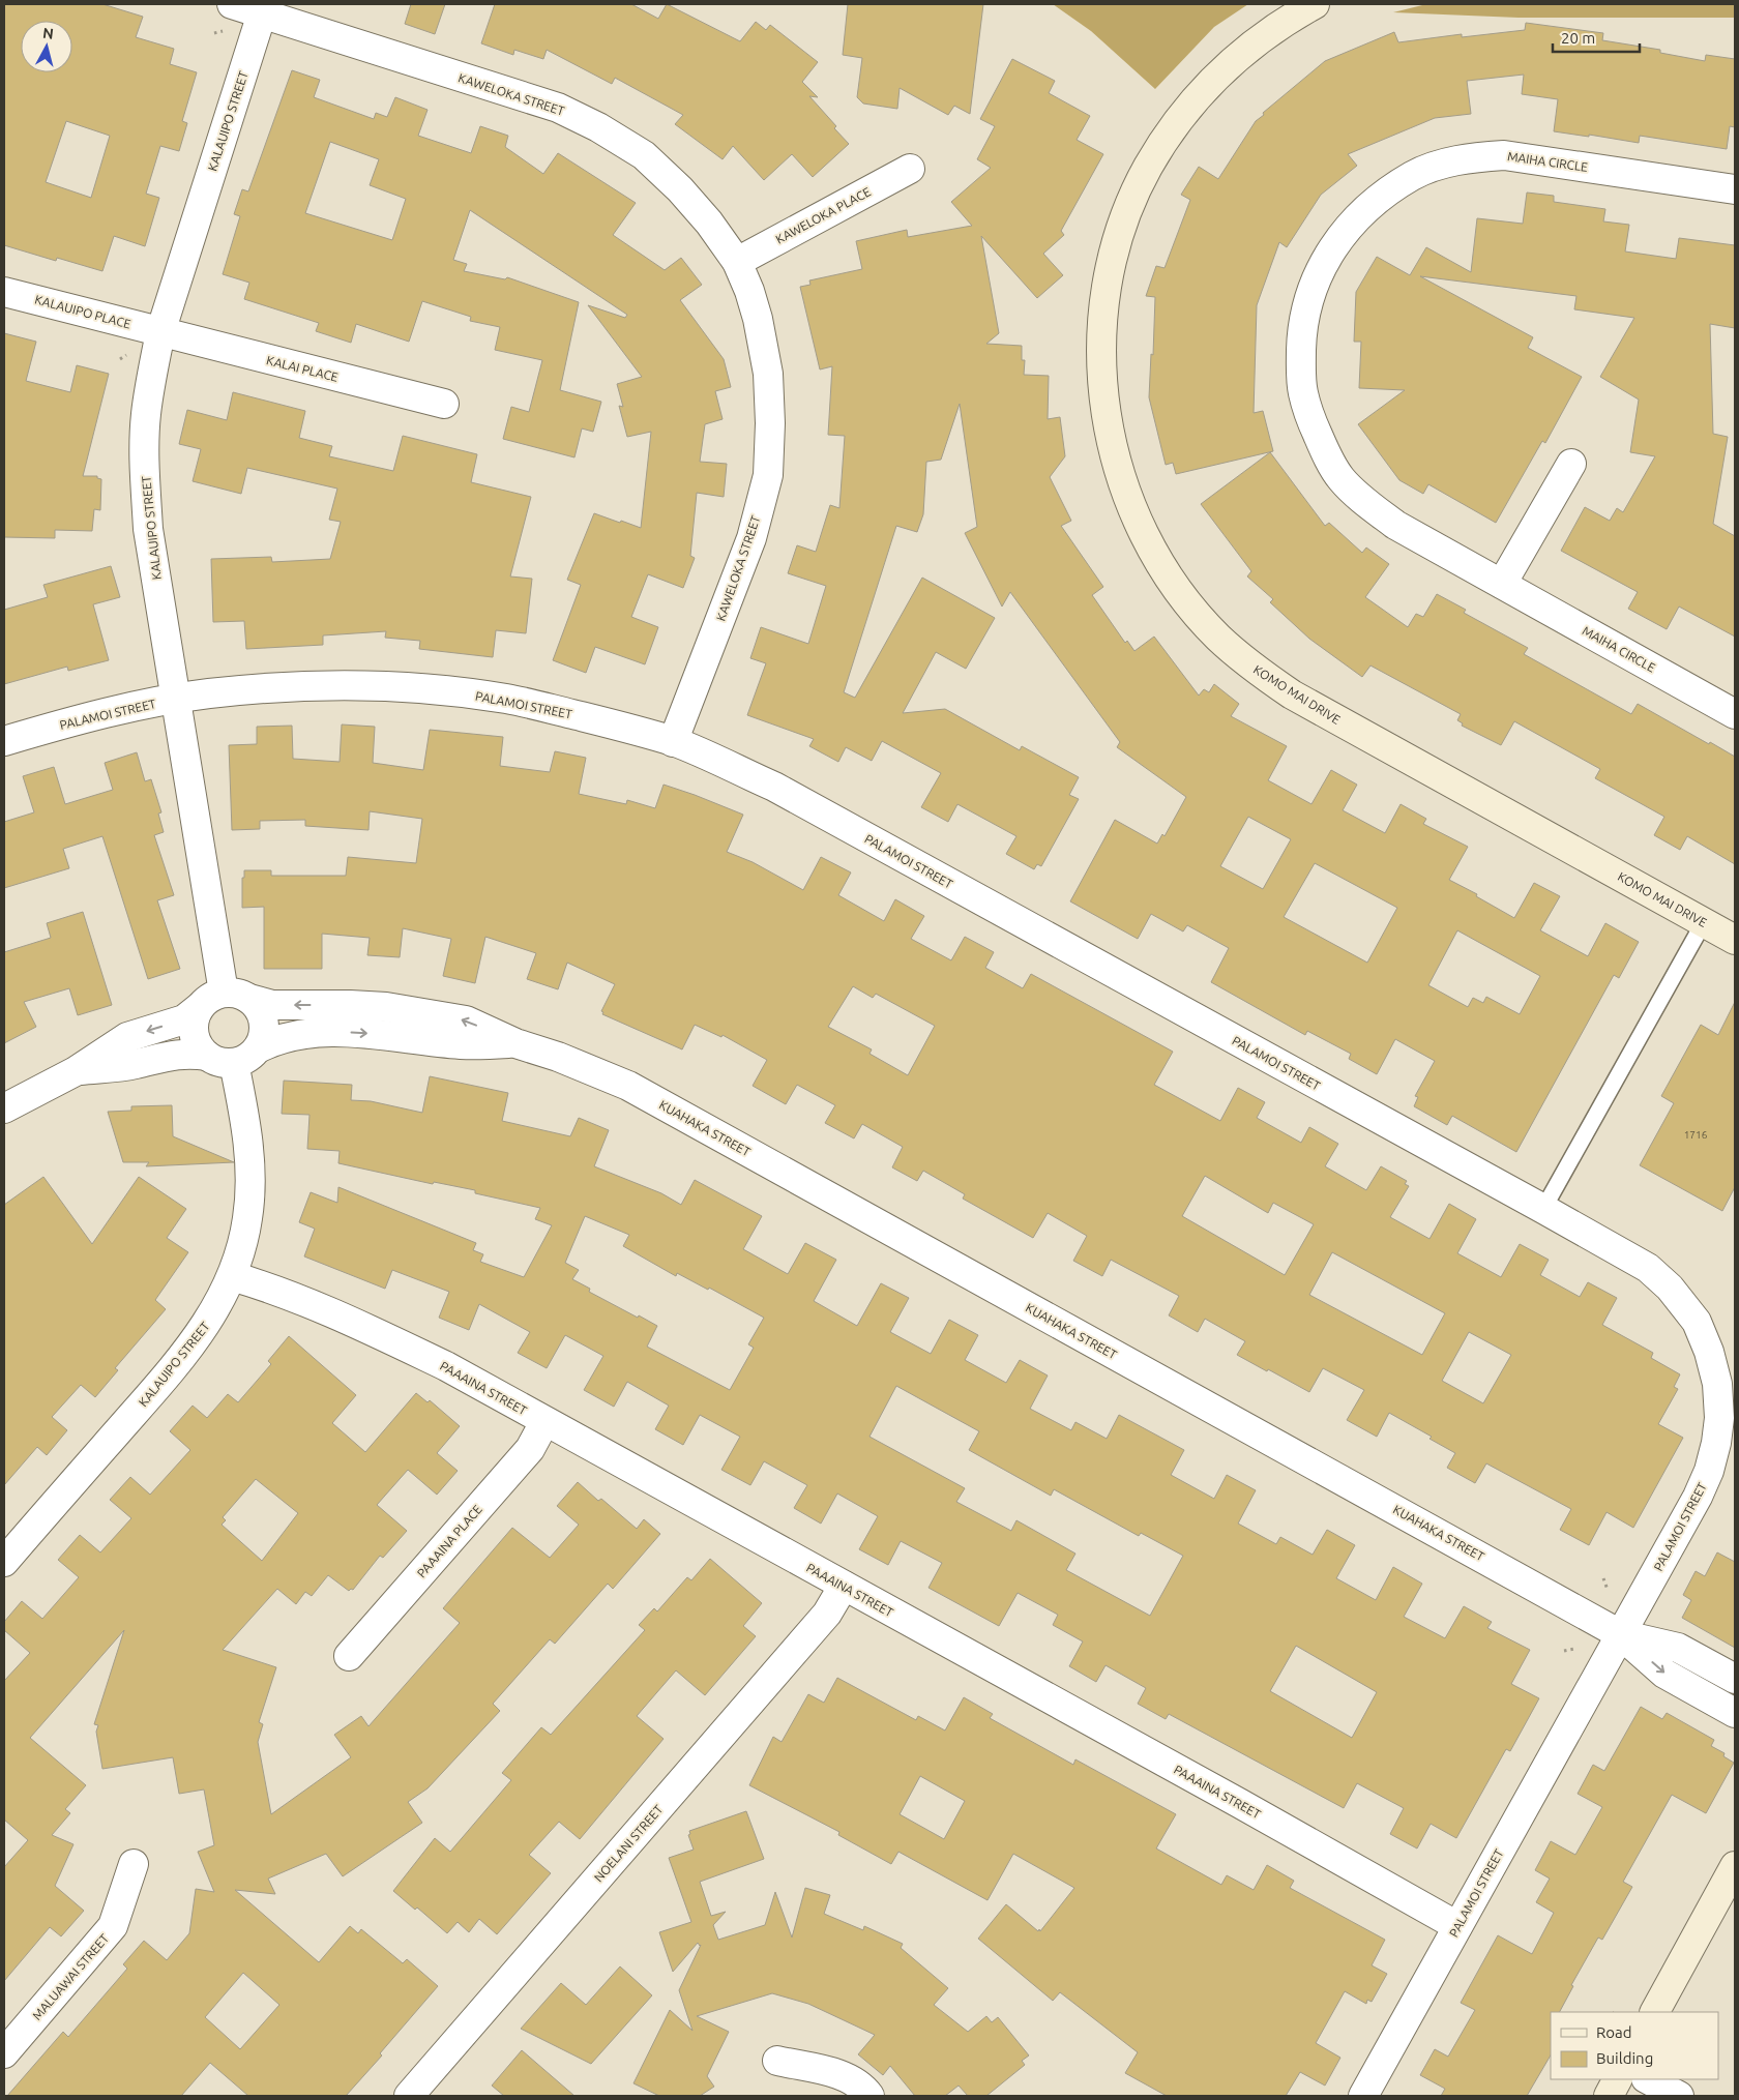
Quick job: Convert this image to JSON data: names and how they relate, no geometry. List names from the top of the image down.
{
  "streets": {
    "main road": ["KOMO MAI DRIVE"],
    "street": [
      "KAWELOKA STREET",
      "KALAUIPO STREET",
      "MAIHA CIRCLE",
      "KAWELOKA PLACE",
      "KALAUIPO PLACE",
      "KALAI PLACE",
      "PALAMOI STREET",
      "KUAHAKA STREET",
      "PAAAINA STREET",
      "PAAAINA PLACE",
      "NOELANI STREET",
      "MALUAWAI STREET"
    ]
  },
  "crossings": [
    ["KAWELOKA STREET", "KALAUIPO STREET"],
    ["KAWELOKA STREET", "KAWELOKA PLACE"],
    ["KAWELOKA STREET", "PALAMOI STREET"],
    ["KALAUIPO STREET", "KALAUIPO PLACE"],
    ["KALAUIPO STREET", "KALAI PLACE"],
    ["KALAUIPO STREET", "PALAMOI STREET"],
    ["KALAUIPO STREET", "KUAHAKA STREET"],
    ["KALAUIPO STREET", "PAAAINA STREET"],
    ["KALAUIPO PLACE", "KALAI PLACE"],
    ["PALAMOI STREET", "KUAHAKA STREET"],
    ["PALAMOI STREET", "PAAAINA STREET"],
    ["PAAAINA STREET", "PAAAINA PLACE"],
    ["PAAAINA STREET", "NOELANI STREET"]
  ],
  "house_numbers": ["1716"],
  "legend": ["Road", "Building"],
  "scale_bar": "20 m",
  "north": "top"
}
